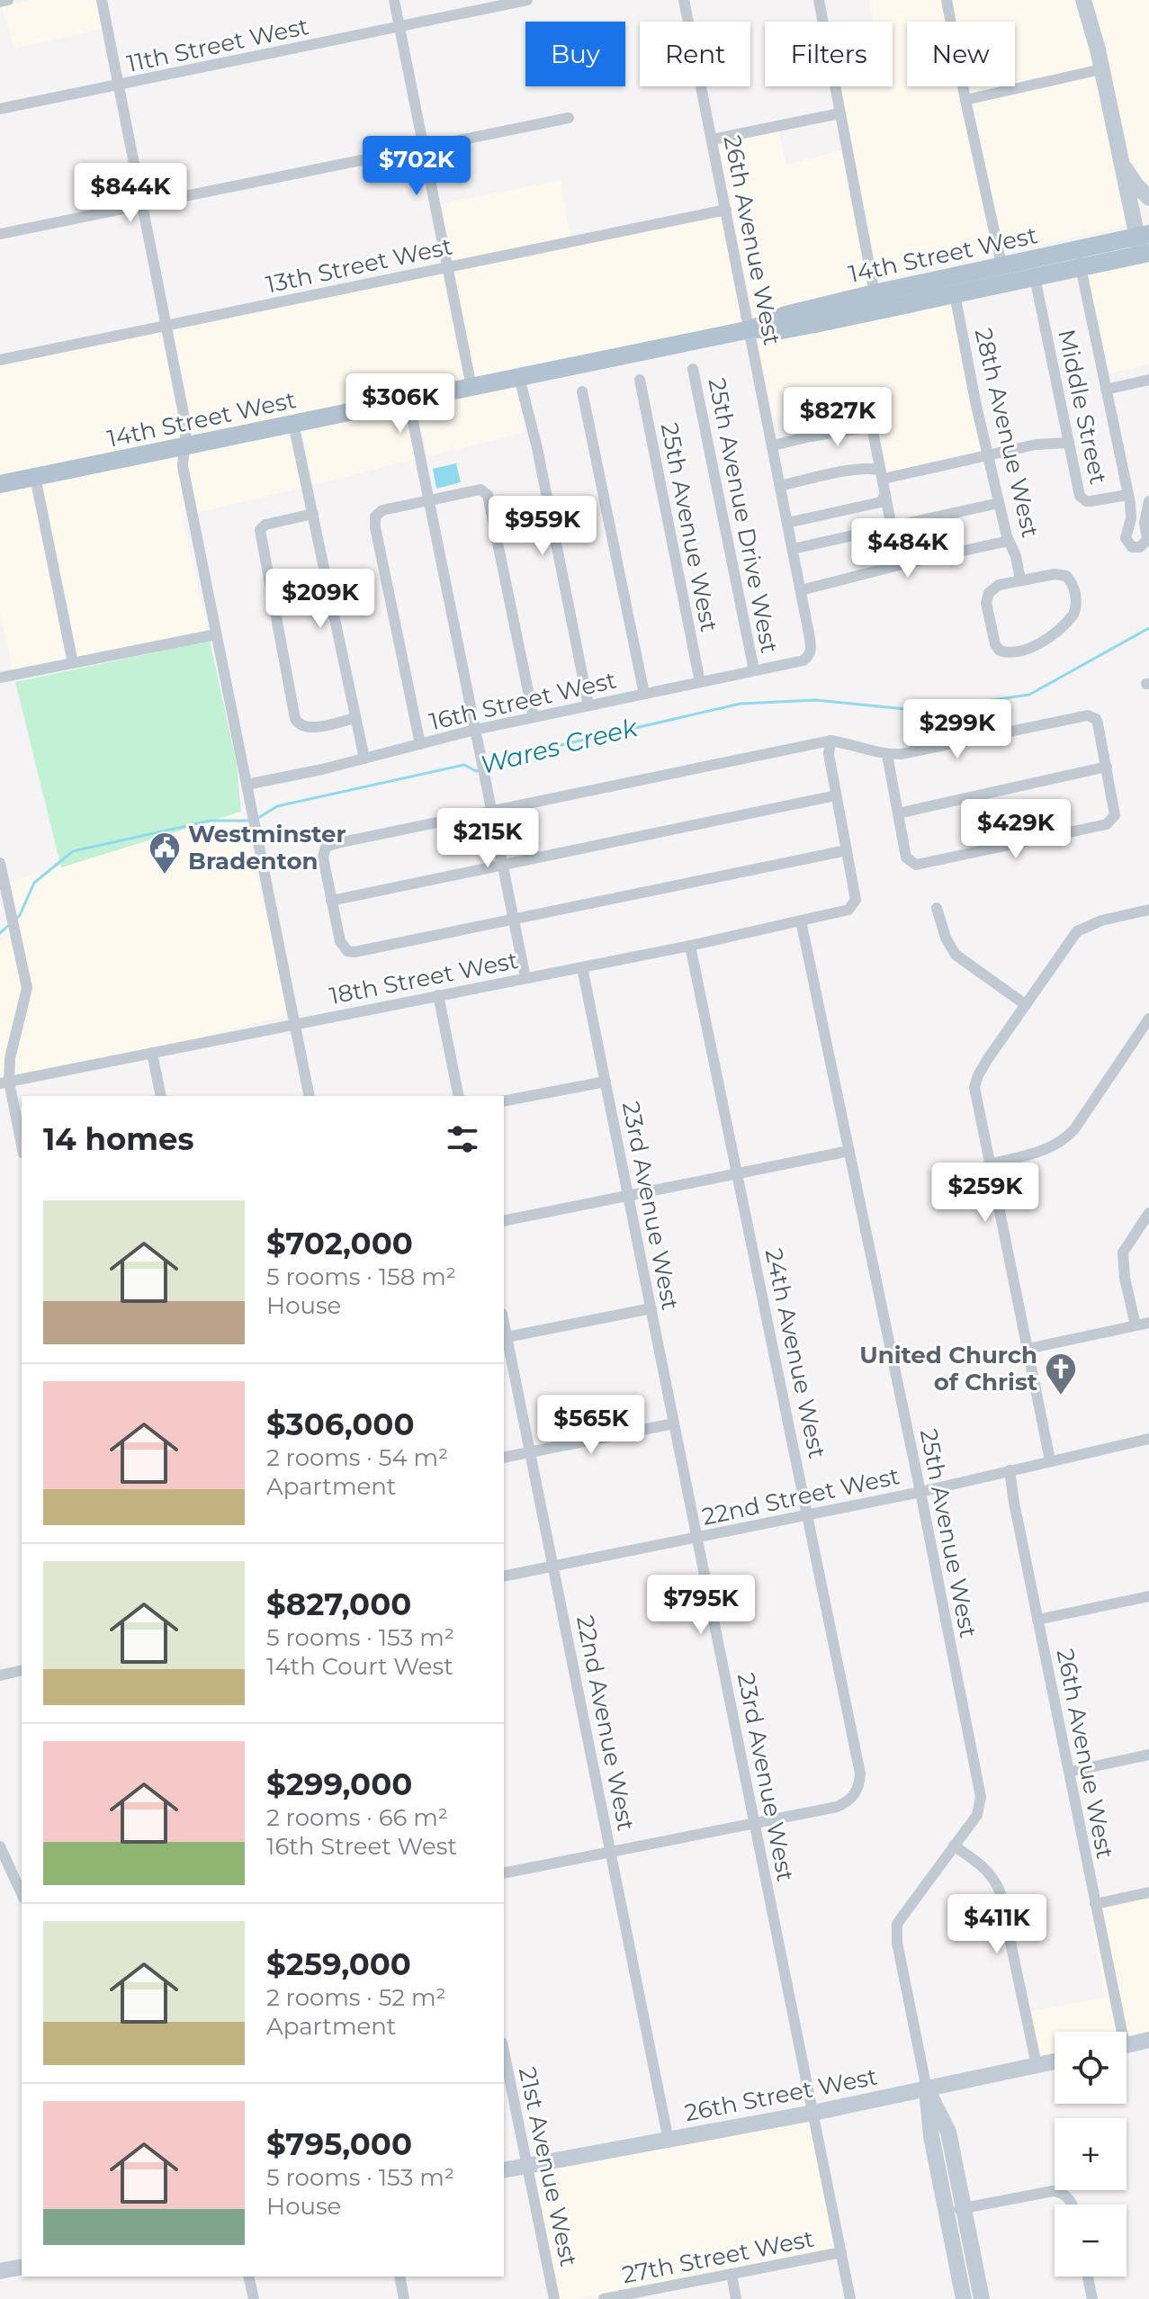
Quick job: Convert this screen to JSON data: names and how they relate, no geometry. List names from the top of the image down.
{
  "streets": {
    "main road": ["14th Street West"],
    "street": [
      "11th Street West",
      "26th Avenue West",
      "13th Street West",
      "Middle Street",
      "28th Avenue West",
      "25th Avenue Drive West",
      "25th Avenue West",
      "16th Street West",
      "18th Street West",
      "23rd Avenue West",
      "24th Avenue West",
      "22nd Street West",
      "22nd Avenue West",
      "26th Street West",
      "21st Avenue West",
      "27th Street West"
    ]
  },
  "crossings": [
    ["26th Avenue West", "14th Street West"],
    ["26th Avenue West", "13th Street West"],
    ["26th Avenue West", "16th Street West"],
    ["26th Avenue West", "22nd Street West"],
    ["14th Street West", "Middle Street"],
    ["14th Street West", "28th Avenue West"],
    ["25th Avenue Drive West", "16th Street West"],
    ["25th Avenue West", "16th Street West"],
    ["25th Avenue West", "18th Street West"],
    ["25th Avenue West", "22nd Street West"],
    ["25th Avenue West", "26th Street West"],
    ["18th Street West", "23rd Avenue West"],
    ["18th Street West", "24th Avenue West"],
    ["23rd Avenue West", "24th Avenue West"],
    ["23rd Avenue West", "22nd Street West"],
    ["23rd Avenue West", "26th Street West"],
    ["23rd Avenue West", "27th Street West"],
    ["24th Avenue West", "22nd Street West"],
    ["22nd Street West", "22nd Avenue West"],
    ["22nd Avenue West", "26th Street West"],
    ["26th Street West", "21st Avenue West"]
  ],
  "water": ["Wares Creek"],
  "places": {
    "public building": ["Westminster Bradenton"],
    "church": ["United Church of Christ"]
  },
  "page": {
    "chip": [
      "Buy",
      "Rent",
      "Filters",
      "New"
    ],
    "price": [
      "$702K",
      "$844K",
      "$306K",
      "$827K",
      "$959K",
      "$484K",
      "$209K",
      "$299K",
      "$429K",
      "$215K",
      "$259K",
      "$565K",
      "$795K",
      "$411K"
    ],
    "heading": "14 homes",
    "list": [
      {
        "name": "$702,000",
        "note": "5 rooms · 158 m² · House"
      },
      {
        "name": "$306,000",
        "note": "2 rooms · 54 m² · Apartment"
      },
      {
        "name": "$827,000",
        "note": "5 rooms · 153 m² · 14th Court West"
      },
      {
        "name": "$299,000",
        "note": "2 rooms · 66 m² · 16th Street West"
      },
      {
        "name": "$259,000",
        "note": "2 rooms · 52 m² · Apartment"
      },
      {
        "name": "$795,000",
        "note": "5 rooms · 153 m² · House"
      }
    ],
    "map_buttons": ["+", "−"]
  }
}
